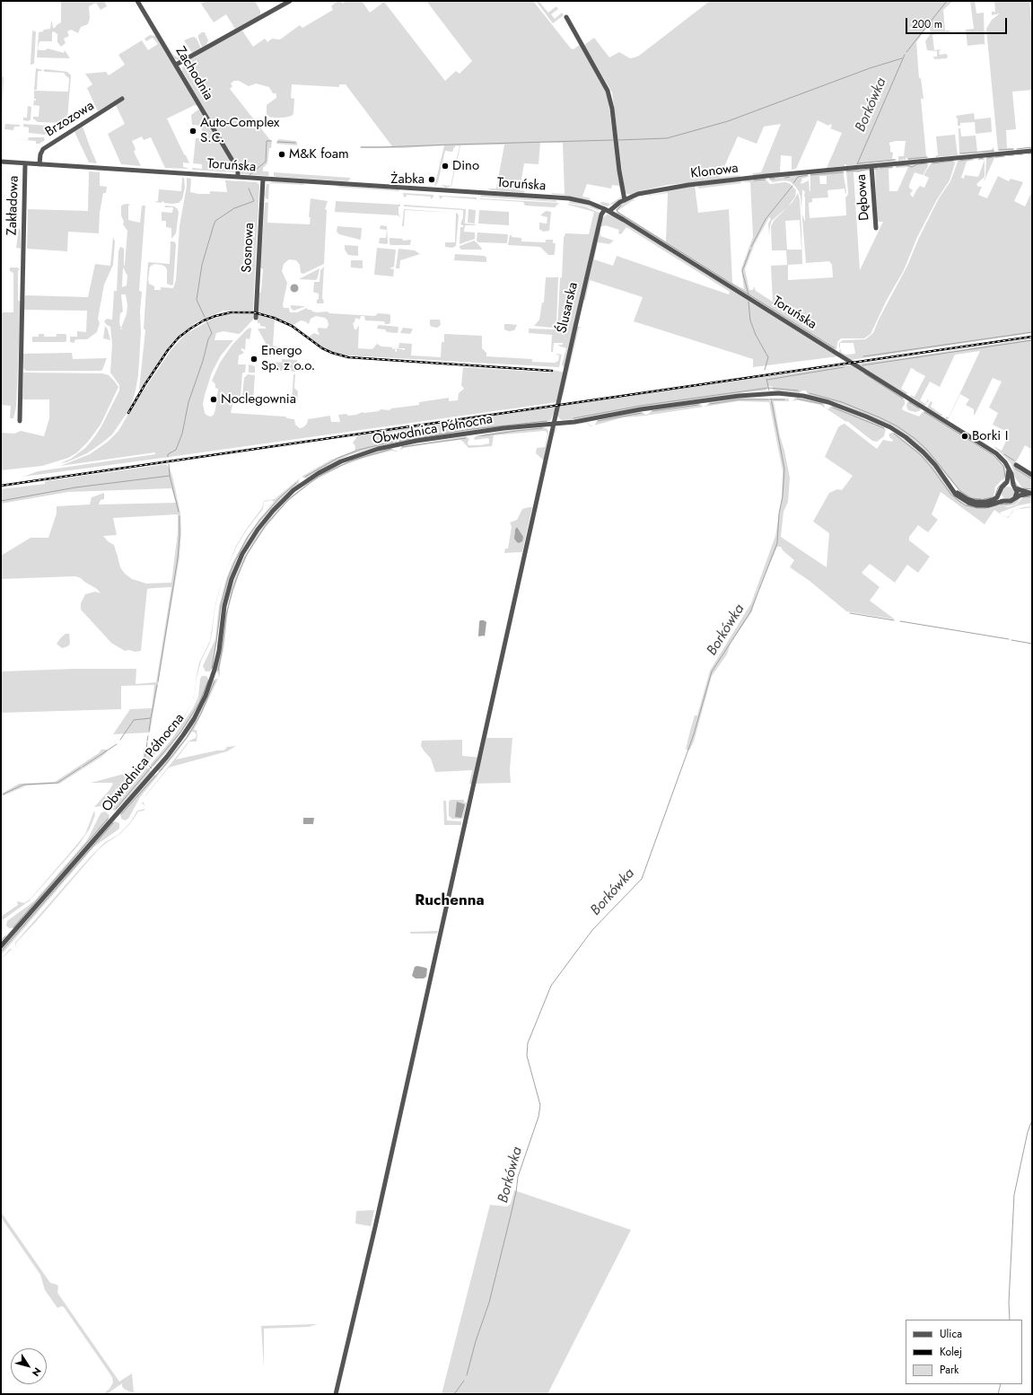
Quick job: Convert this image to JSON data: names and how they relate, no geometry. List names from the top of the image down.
{
  "streets": {
    "street": [
      "Zachodnia",
      "Brzozowa",
      "Toruńska",
      "Klonowa",
      "Dębowa",
      "Zakładowa",
      "Sosnowa",
      "Ślusarska",
      "Obwodnica Północna"
    ]
  },
  "crossings": [
    ["Zachodnia", "Toruńska"],
    ["Brzozowa", "Toruńska"],
    ["Toruńska", "Klonowa"],
    ["Toruńska", "Zakładowa"],
    ["Toruńska", "Sosnowa"],
    ["Toruńska", "Ślusarska"],
    ["Toruńska", "Obwodnica Północna"],
    ["Klonowa", "Dębowa"],
    ["Klonowa", "Ślusarska"],
    ["Ślusarska", "Obwodnica Północna"]
  ],
  "districts": ["Ruchenna"],
  "water": ["Borkówka"],
  "places": [
    "Auto-Complex S.C.",
    "M&K foam",
    "Dino",
    "Żabka",
    "Energo Sp. z o.o.",
    "Noclegownia",
    "Borki I"
  ],
  "legend": ["Ulica", "Kolej", "Park"],
  "scale_bar": "200 m",
  "north": "bottom right"
}
